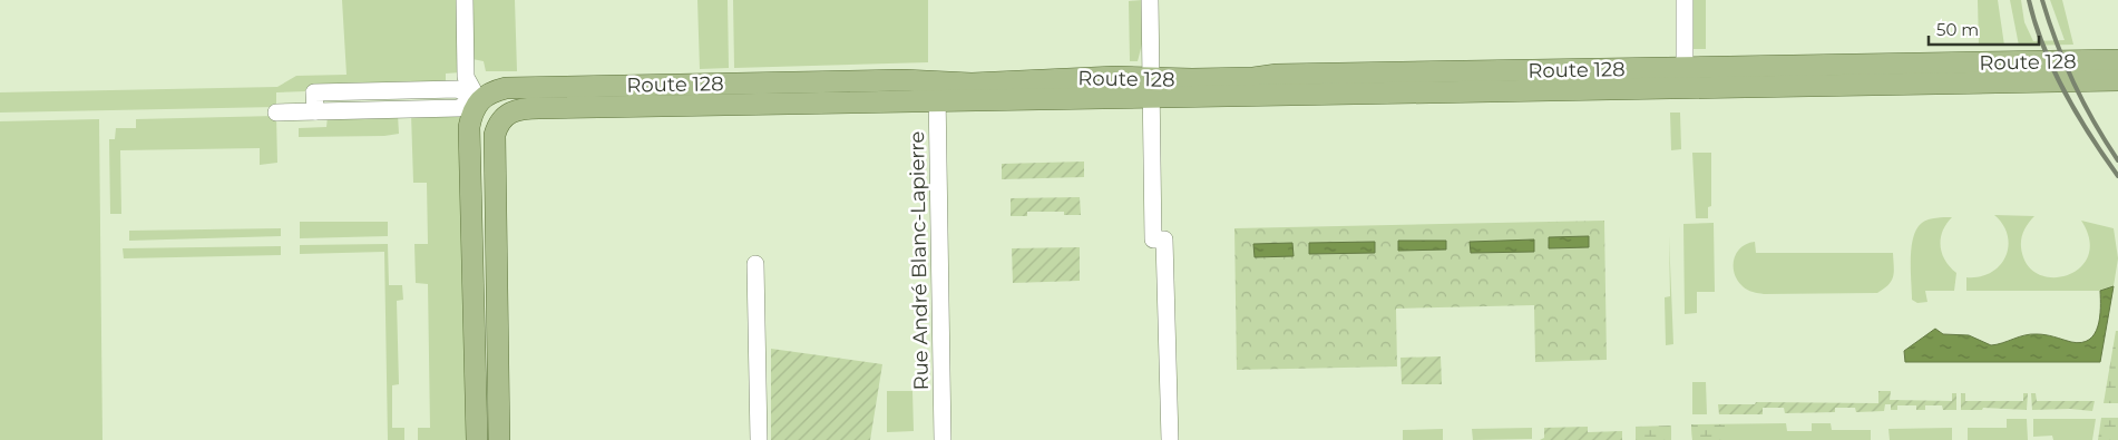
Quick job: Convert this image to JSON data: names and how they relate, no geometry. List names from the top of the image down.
{
  "streets": {
    "main road": ["Route 128"],
    "street": ["Rue André Blanc-Lapierre"]
  },
  "crossings": [
    ["Route 128", "Rue André Blanc-Lapierre"]
  ],
  "scale_bar": "50 m"
}
